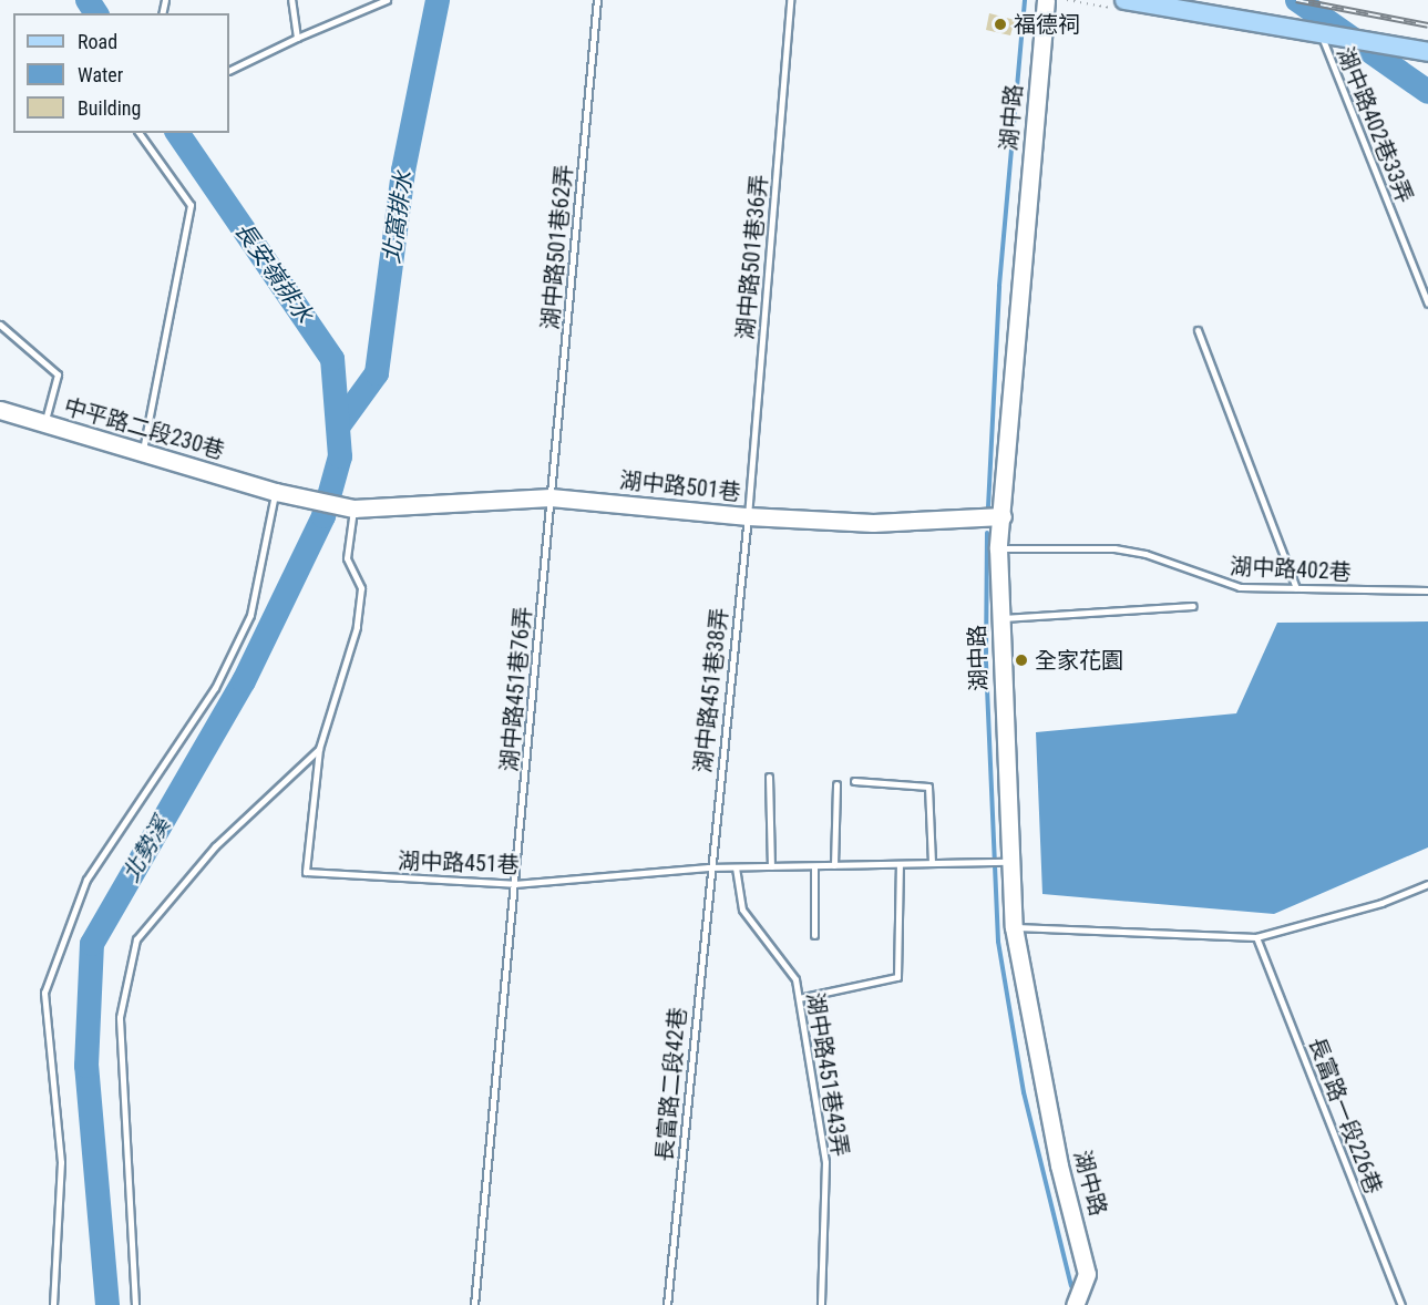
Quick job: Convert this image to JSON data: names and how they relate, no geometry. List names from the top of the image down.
{
  "streets": {
    "street": ["湖中路", "中平路二段230巷", "湖中路501巷"],
    "lane": [
      "湖中路402巷33弄",
      "湖中路501巷62弄",
      "湖中路501巷36弄",
      "湖中路402巷",
      "湖中路451巷76弄",
      "湖中路451巷38弄",
      "湖中路451巷",
      "湖中路451巷43弄",
      "長富路二段42巷",
      "長富路一段226巷"
    ]
  },
  "crossings": [
    ["湖中路", "湖中路501巷"],
    ["湖中路", "湖中路402巷"],
    ["湖中路", "湖中路451巷"],
    ["湖中路501巷62弄", "湖中路501巷"],
    ["湖中路501巷62弄", "湖中路451巷76弄"],
    ["湖中路501巷36弄", "湖中路501巷"],
    ["湖中路501巷36弄", "湖中路451巷38弄"],
    ["中平路二段230巷", "湖中路501巷"],
    ["中平路二段230巷", "湖中路451巷"],
    ["湖中路501巷", "湖中路451巷76弄"],
    ["湖中路501巷", "湖中路451巷38弄"],
    ["湖中路501巷", "湖中路451巷"],
    ["湖中路451巷76弄", "湖中路451巷"],
    ["湖中路451巷38弄", "湖中路451巷"],
    ["湖中路451巷38弄", "長富路二段42巷"],
    ["湖中路451巷", "湖中路451巷43弄"],
    ["湖中路451巷", "長富路二段42巷"]
  ],
  "water": ["北窩排水", "長安嶺排水", "北勢溪"],
  "places": ["福德祠", "全家花園"],
  "legend": ["Road", "Water", "Building"]
}
